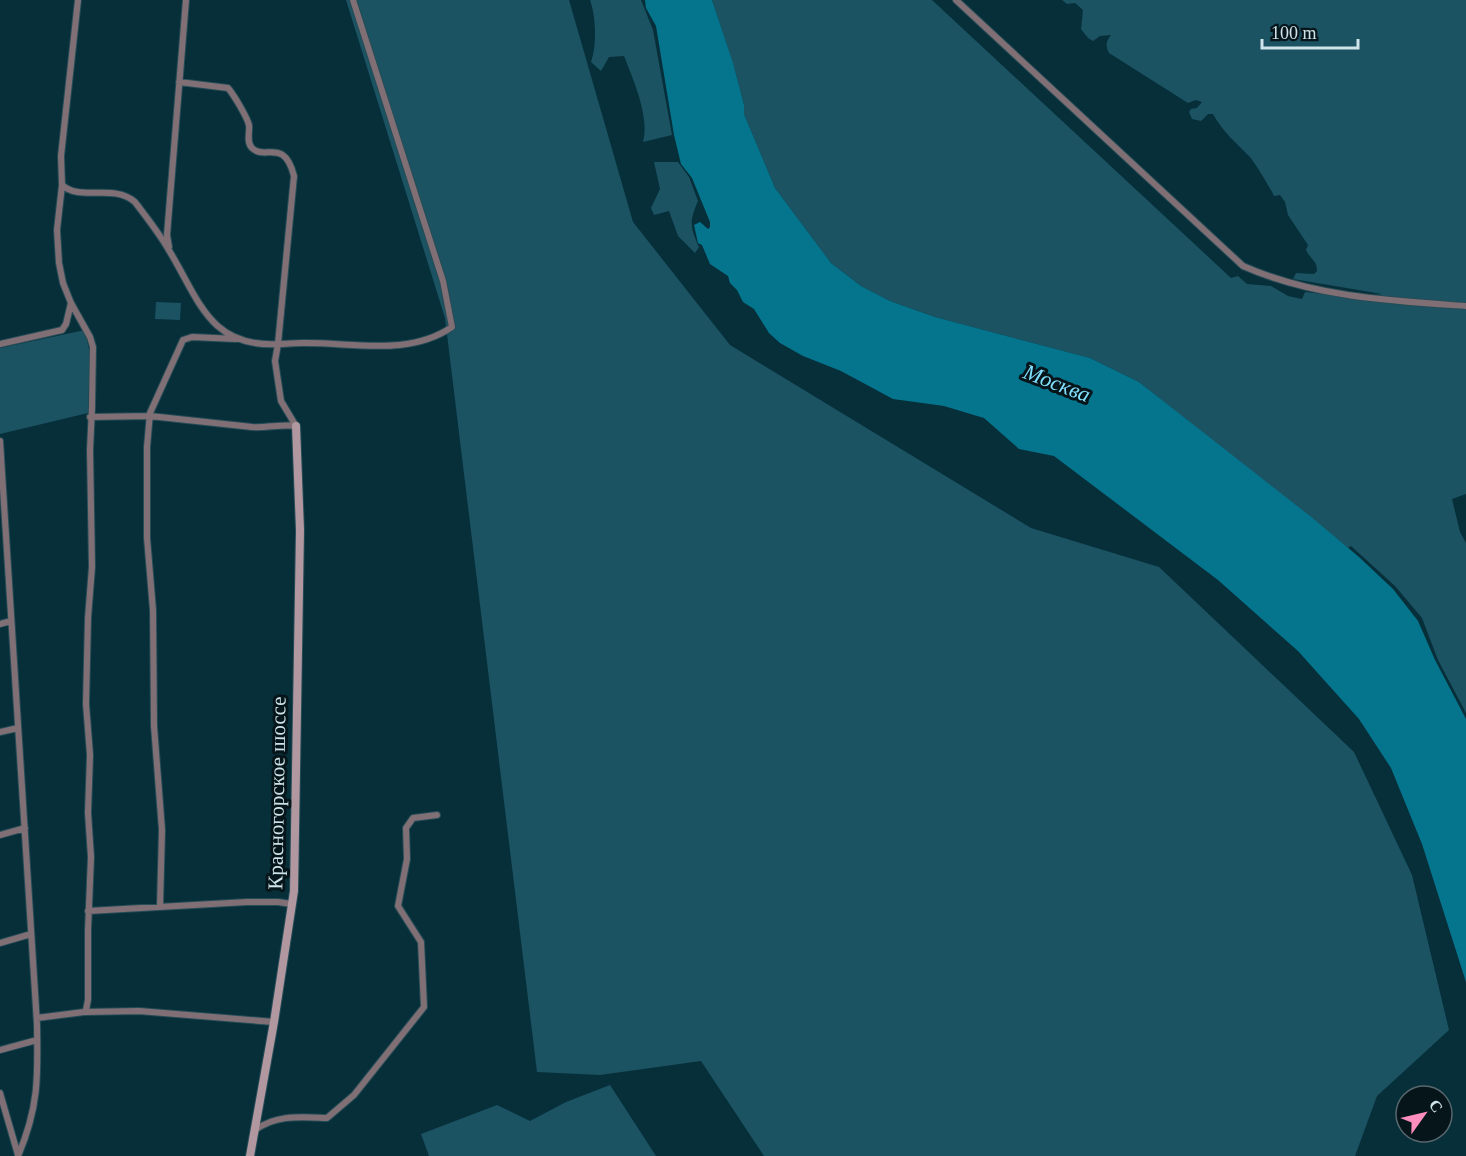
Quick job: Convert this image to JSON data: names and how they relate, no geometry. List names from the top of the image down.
{
  "streets": {
    "street": ["Красногорское шоссе"]
  },
  "water": ["Москва"],
  "scale_bar": "100 m",
  "north": "top right"
}
